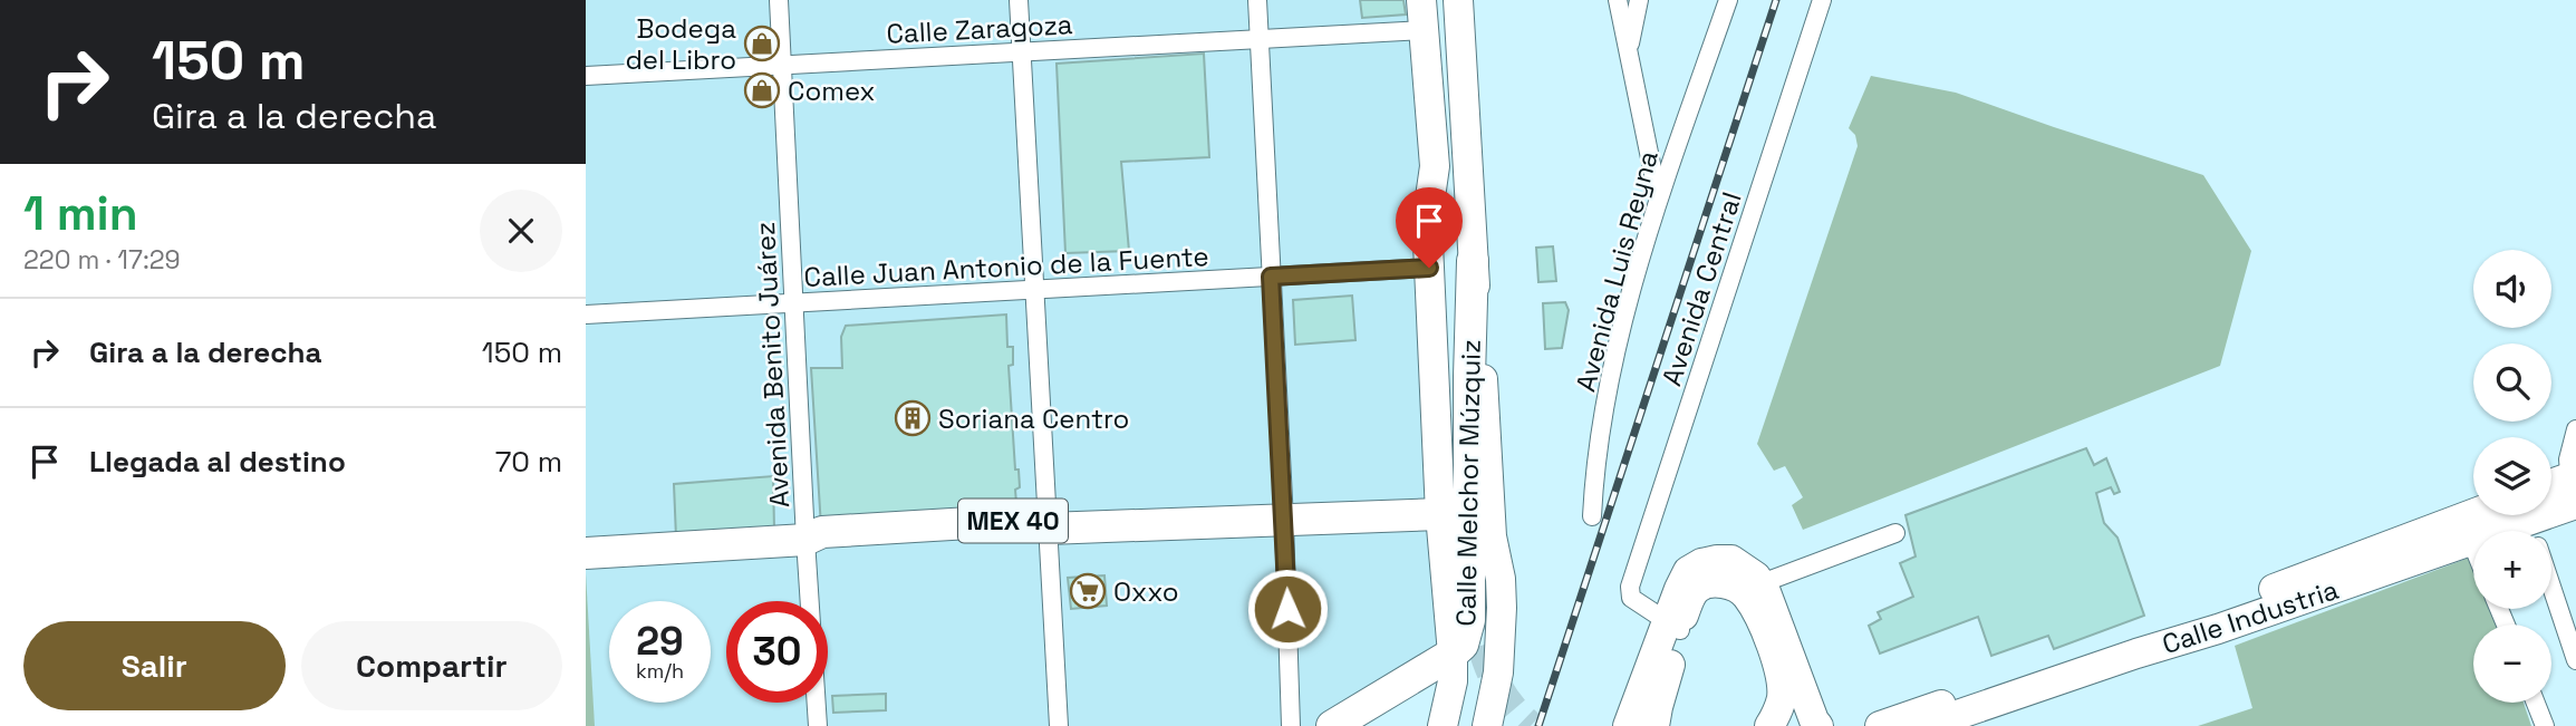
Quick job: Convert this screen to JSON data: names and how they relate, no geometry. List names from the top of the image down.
{
  "streets": {
    "highway": ["Calle Melchor Múzquiz", "MEX 40"],
    "main road": ["Calle Industria"],
    "street": [
      "Calle Zaragoza",
      "Calle Juan Antonio de la Fuente",
      "Avenida Luis Reyna",
      "Avenida Central",
      "Avenida Benito Juárez"
    ]
  },
  "crossings": [
    ["Calle Zaragoza", "Avenida Benito Juárez"],
    ["Calle Juan Antonio de la Fuente", "Avenida Benito Juárez"],
    ["Avenida Benito Juárez", "MEX 40"]
  ],
  "places": {
    "shop": ["Bodega del Libro", "Comex"],
    "building": ["Soriana Centro"],
    "supermarket": ["Oxxo"]
  },
  "page": {
    "turn": ["150 m", "Gira a la derecha"],
    "heading": ["1 min", "220 m · 17:29"],
    "map_buttons": ["+", "−"],
    "list": [
      {
        "name": "Gira a la derecha",
        "value": "150 m"
      },
      {
        "name": "Llegada al destino",
        "value": "70 m"
      }
    ],
    "speed": "29 km/h",
    "limit": "30",
    "buttons": ["Salir", "Compartir"]
  }
}
